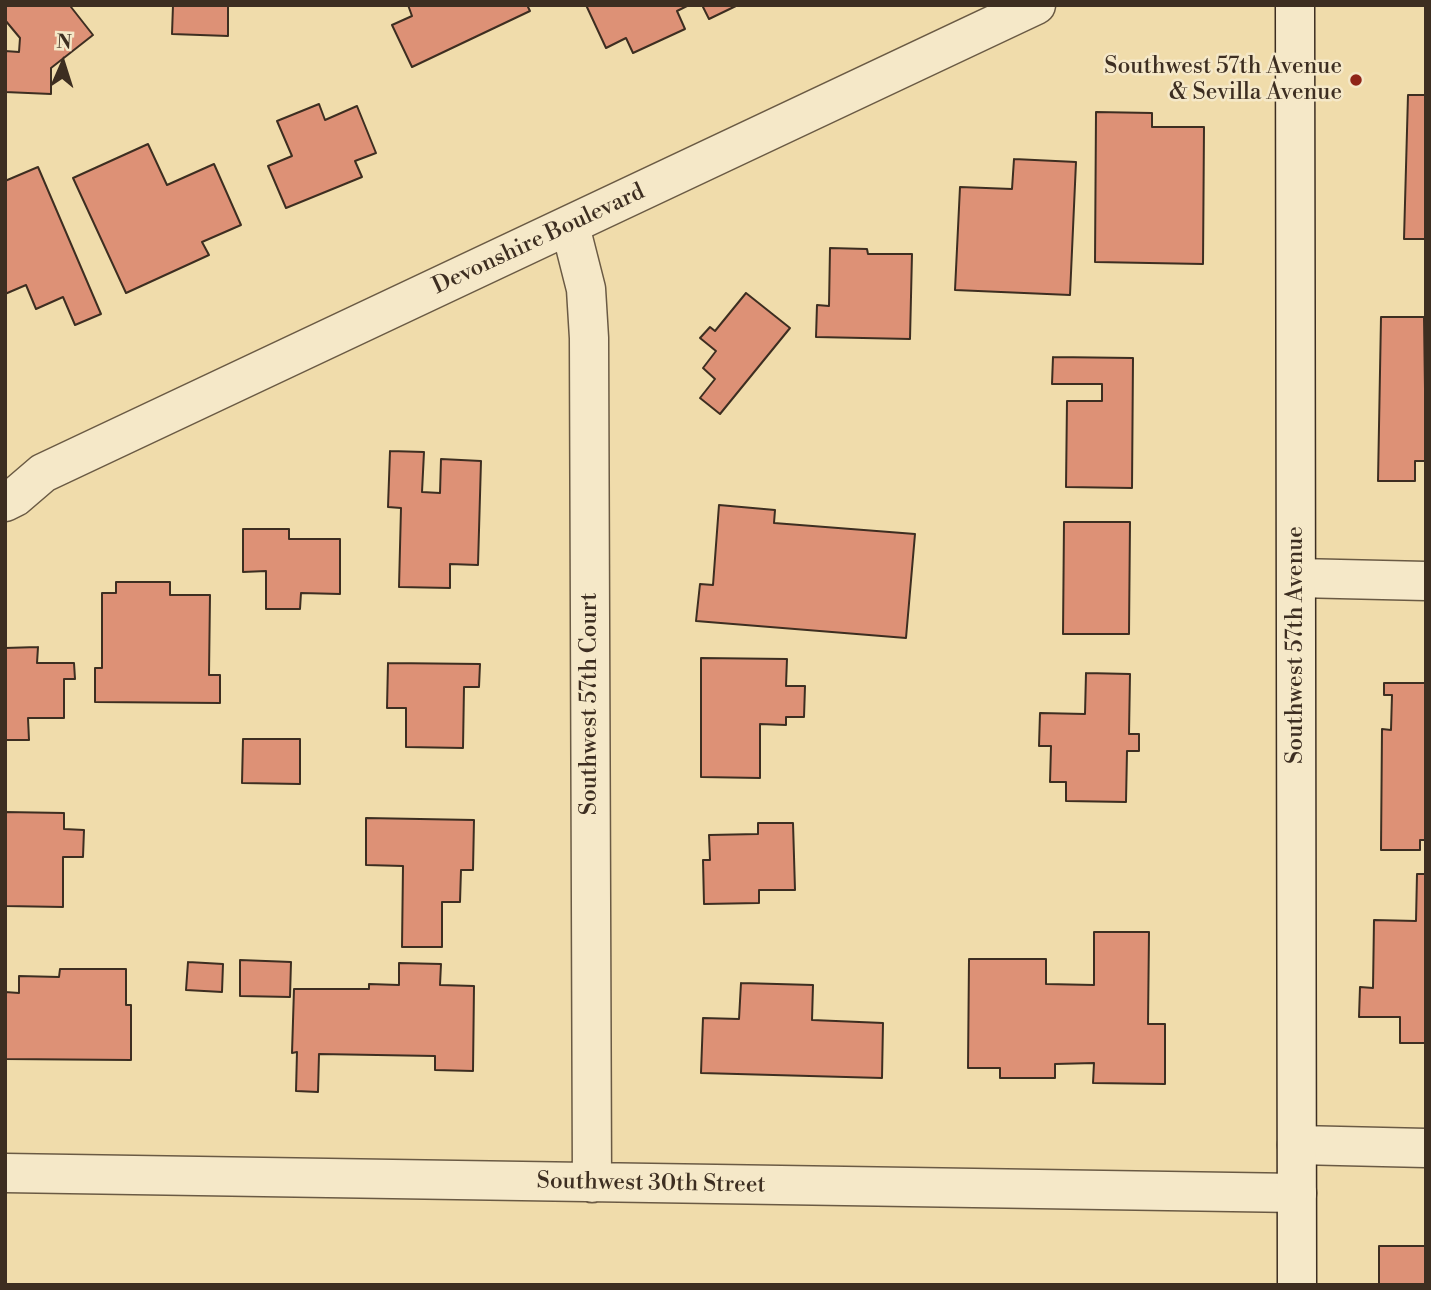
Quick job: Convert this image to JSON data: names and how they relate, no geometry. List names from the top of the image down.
{
  "streets": {
    "street": [
      "Devonshire Boulevard",
      "Southwest 57th Avenue",
      "Southwest 57th Court",
      "Southwest 30th Street"
    ]
  },
  "crossings": [
    ["Devonshire Boulevard", "Southwest 57th Court"],
    ["Southwest 57th Avenue", "Southwest 30th Street"],
    ["Southwest 57th Court", "Southwest 30th Street"]
  ],
  "places": ["Southwest 57th Avenue & Sevilla Avenue"],
  "north": "top"
}
